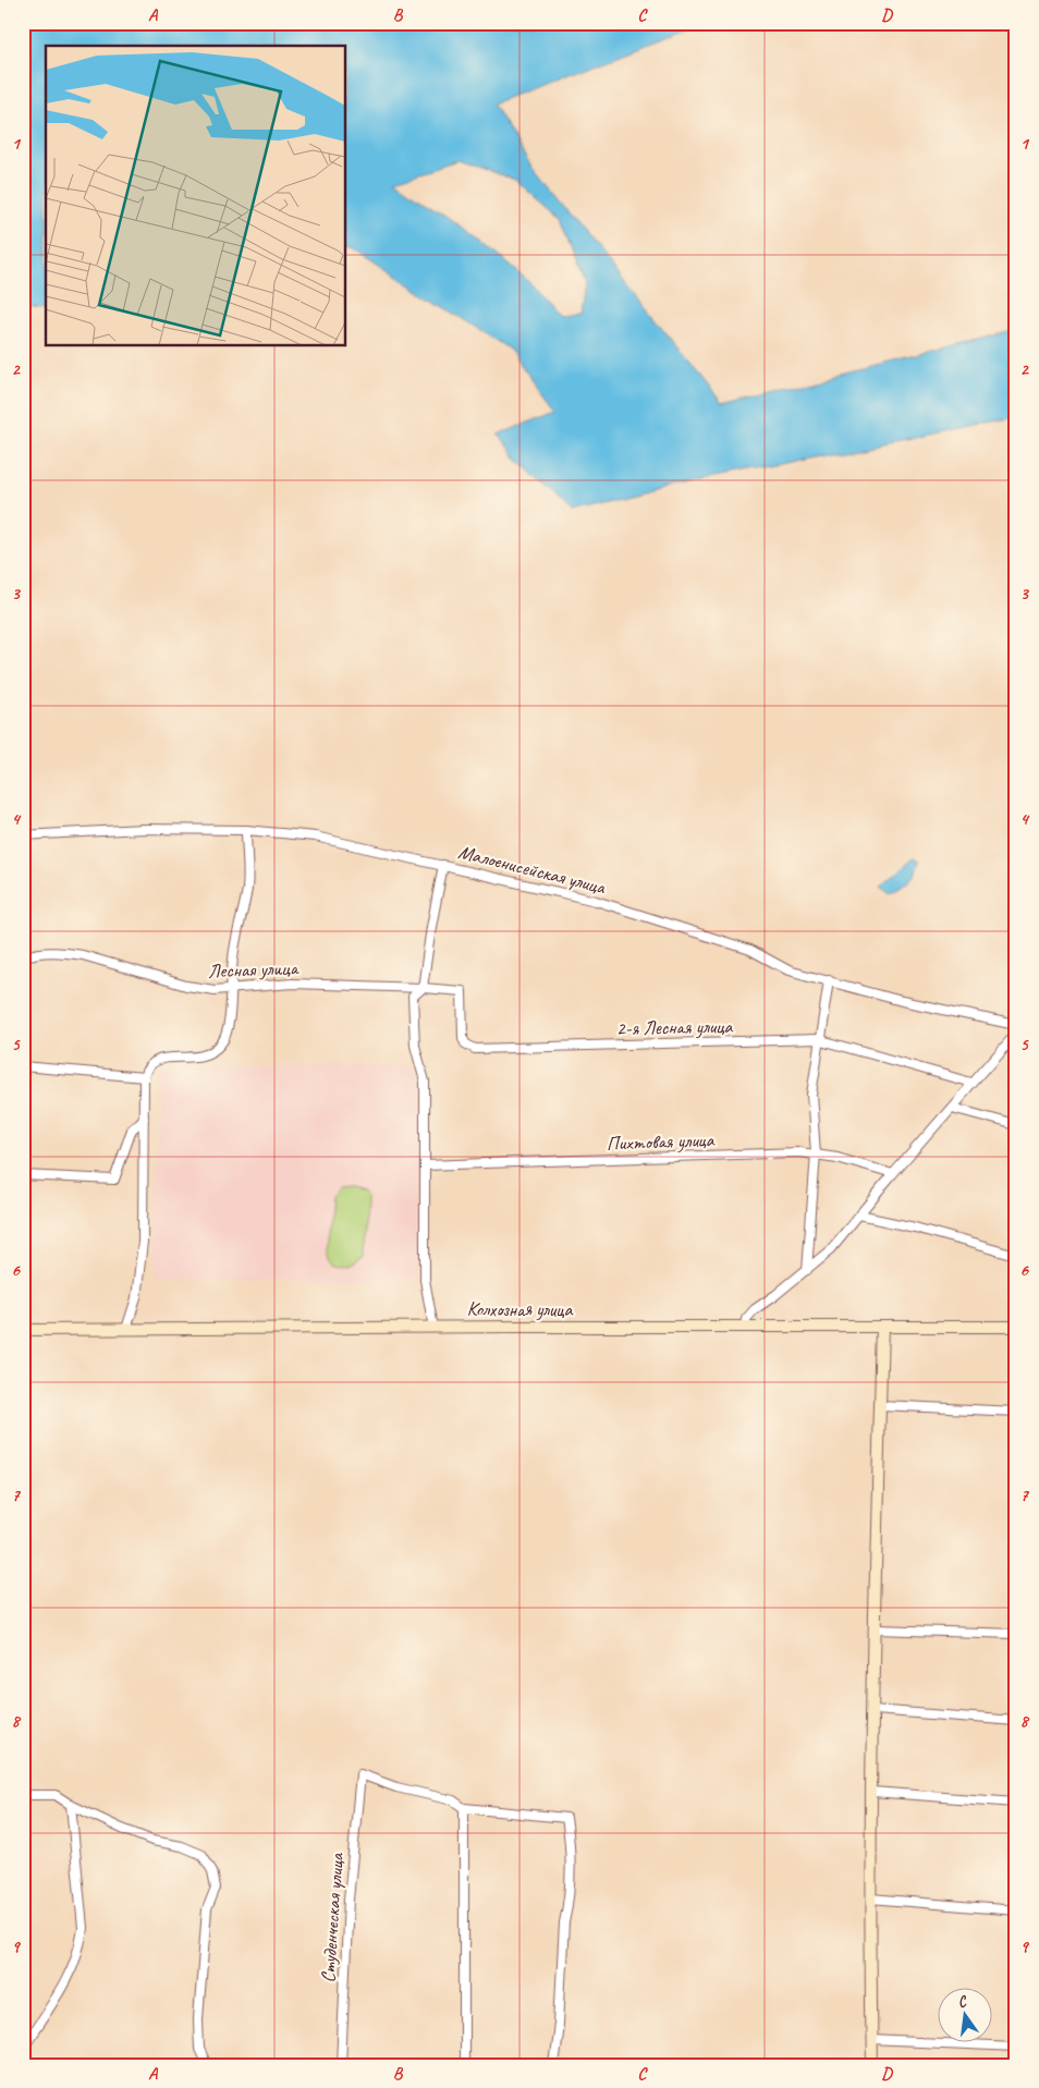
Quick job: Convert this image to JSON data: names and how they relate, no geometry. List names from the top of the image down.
{
  "streets": {
    "main road": ["Колхозная улица"],
    "street": [
      "Малоенисейская улица",
      "Лесная улица",
      "2-я Лесная улица",
      "Пихтовая улица",
      "Студенческая улица"
    ]
  },
  "crossings": [
    ["Лесная улица", "2-я Лесная улица"]
  ],
  "north": "top",
  "grid": {
    "columns": [
      "A",
      "B",
      "C",
      "D"
    ],
    "rows": [
      "1",
      "2",
      "3",
      "4",
      "5",
      "6",
      "7",
      "8",
      "9"
    ]
  }
}
